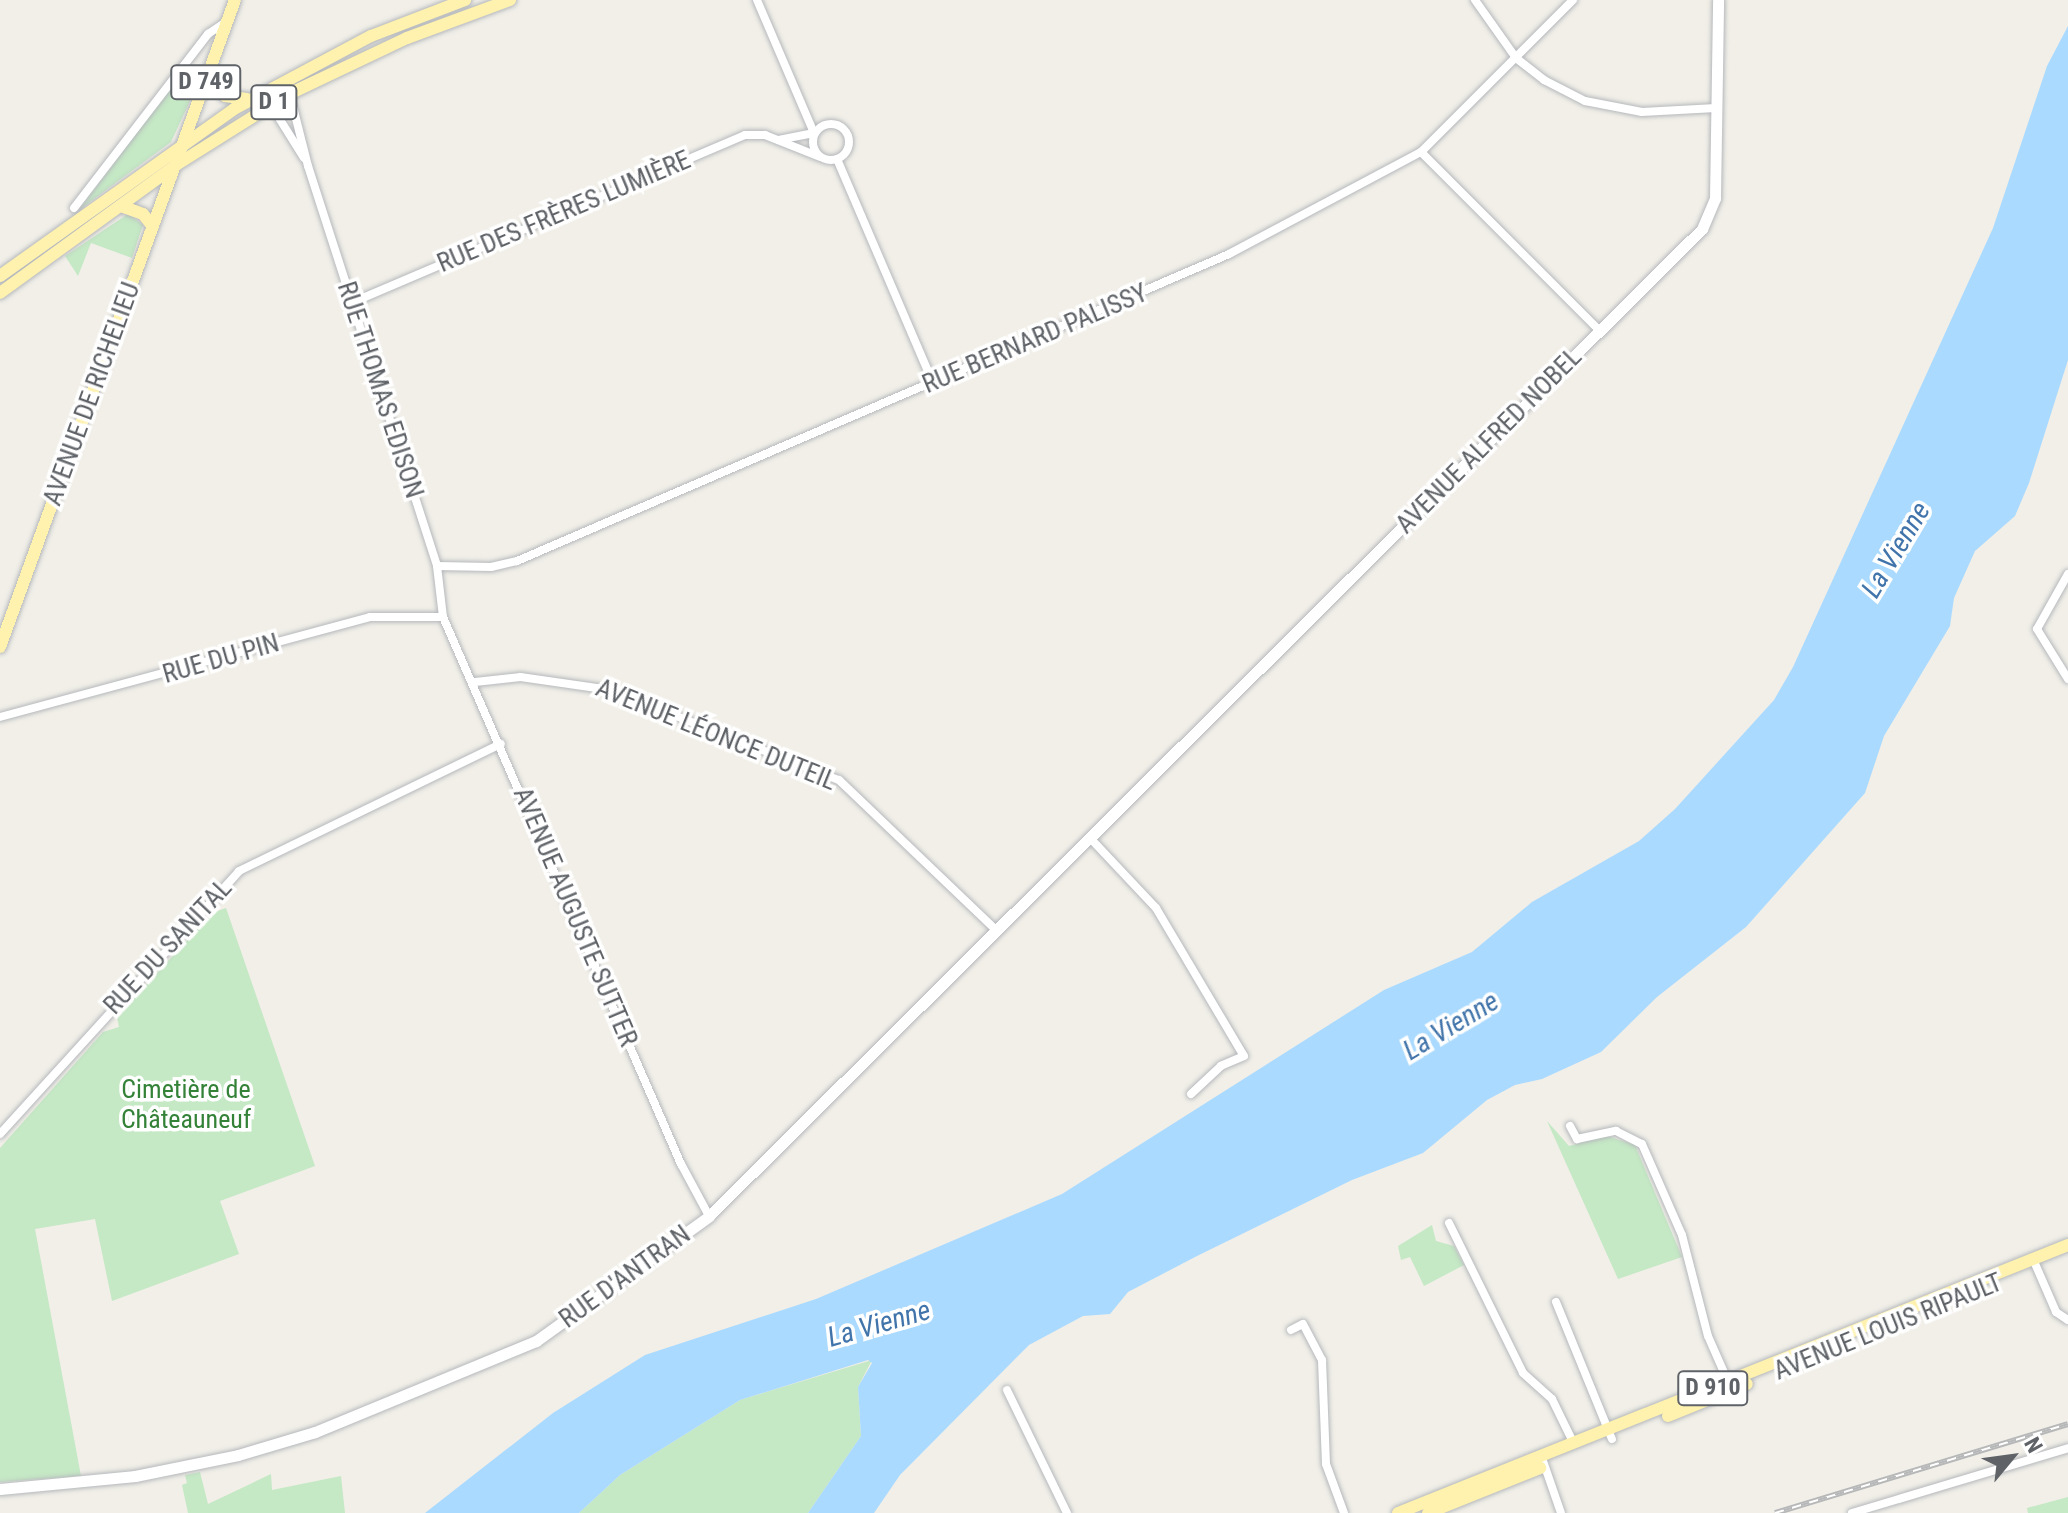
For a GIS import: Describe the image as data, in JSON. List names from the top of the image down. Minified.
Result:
{"streets":{"main road":["D 749","D 1","AVENUE DE RICHELIEU","AVENUE LOUIS RIPAULT","D 910"],"street":["RUE DES FRÈRES LUMIÈRE","RUE BERNARD PALISSY","RUE THOMAS EDISON","AVENUE ALFRED NOBEL","RUE DU PIN","AVENUE LÉONCE DUTEIL","AVENUE AUGUSTE SUTTER","RUE DU SANITAL","RUE D'ANTRAN"]},"crossings":[["D 749","D 1"],["D 749","AVENUE DE RICHELIEU"],["D 1","RUE THOMAS EDISON"],["D 1","AVENUE DE RICHELIEU"],["RUE DES FRÈRES LUMIÈRE","RUE THOMAS EDISON"],["RUE BERNARD PALISSY","RUE THOMAS EDISON"],["RUE THOMAS EDISON","RUE DU PIN"],["RUE THOMAS EDISON","AVENUE AUGUSTE SUTTER"],["AVENUE ALFRED NOBEL","RUE D'ANTRAN"],["RUE DU PIN","AVENUE AUGUSTE SUTTER"],["AVENUE LÉONCE DUTEIL","AVENUE AUGUSTE SUTTER"],["AVENUE LÉONCE DUTEIL","RUE D'ANTRAN"],["AVENUE AUGUSTE SUTTER","RUE DU SANITAL"],["AVENUE AUGUSTE SUTTER","RUE D'ANTRAN"],["AVENUE LOUIS RIPAULT","D 910"]],"water":["La Vienne"],"parks":["Cimetière de Châteauneuf"],"north":"top right"}
